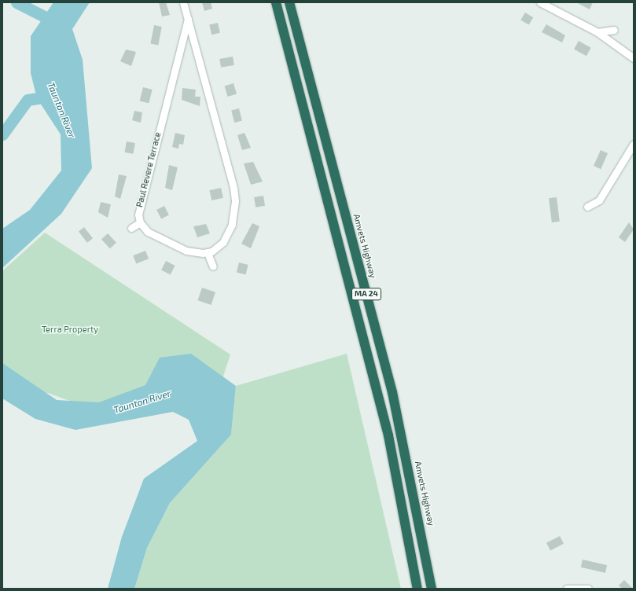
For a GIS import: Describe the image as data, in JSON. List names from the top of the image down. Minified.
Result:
{"streets":{"highway":["Amvets Highway","MA 24"],"street":["Paul Revere Terrace"]},"water":["Taunton River"],"parks":["Terra Property"]}
